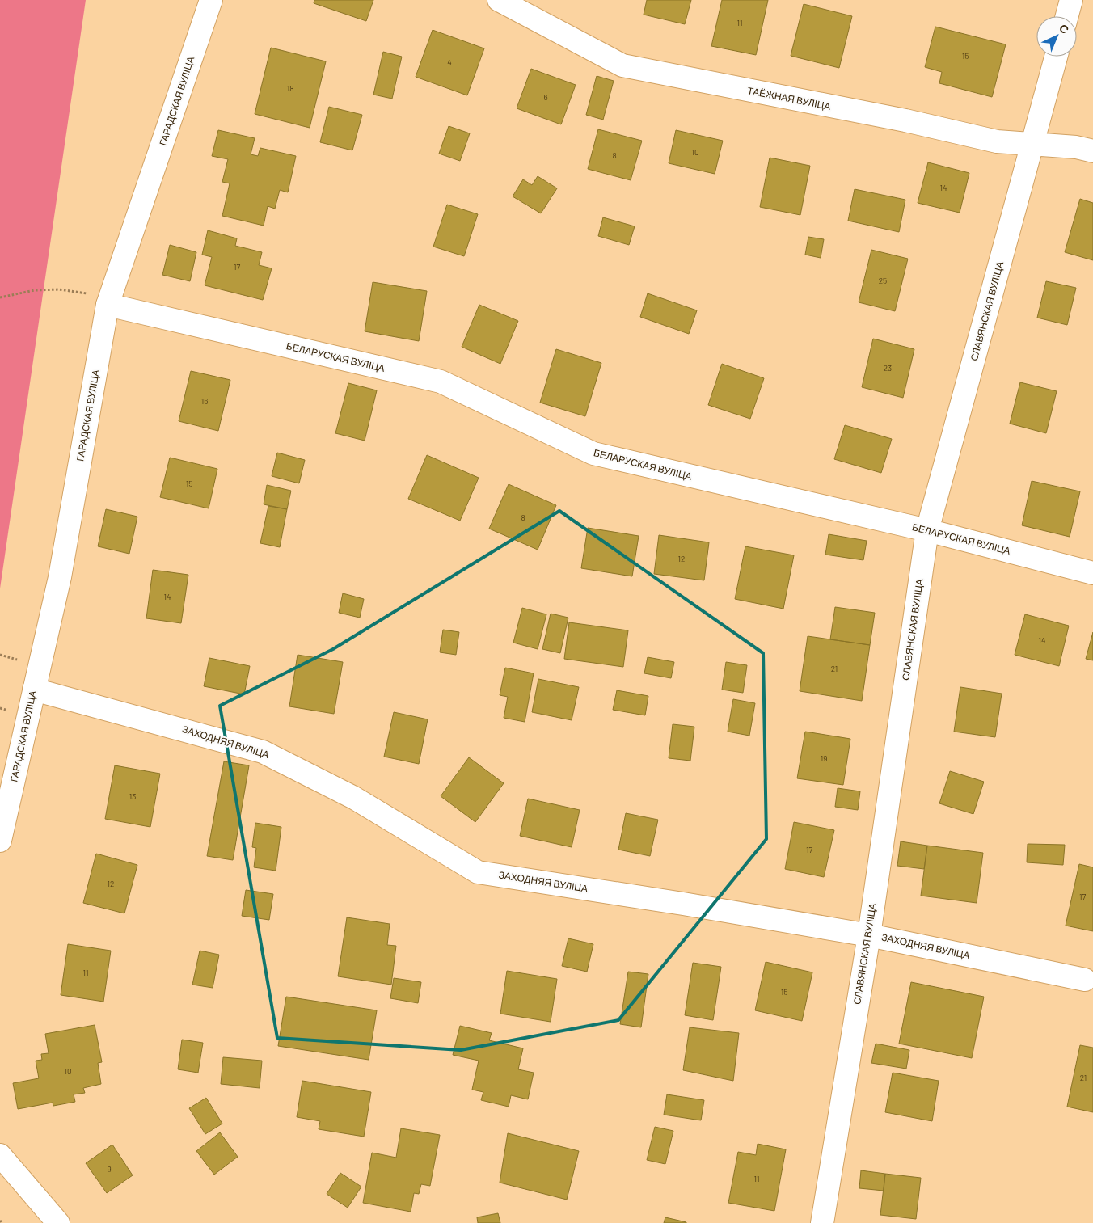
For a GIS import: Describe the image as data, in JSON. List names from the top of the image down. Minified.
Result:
{"streets":{"street":["ТАЁЖНАЯ ВУЛІЦА","ГАРАДСКАЯ ВУЛІЦА","СЛАВЯНСКАЯ ВУЛІЦА","БЕЛАРУСКАЯ ВУЛІЦА","ЗАХОДНЯЯ ВУЛІЦА"]},"crossings":[["ТАЁЖНАЯ ВУЛІЦА","СЛАВЯНСКАЯ ВУЛІЦА"],["ГАРАДСКАЯ ВУЛІЦА","БЕЛАРУСКАЯ ВУЛІЦА"],["ГАРАДСКАЯ ВУЛІЦА","ЗАХОДНЯЯ ВУЛІЦА"],["СЛАВЯНСКАЯ ВУЛІЦА","БЕЛАРУСКАЯ ВУЛІЦА"],["СЛАВЯНСКАЯ ВУЛІЦА","ЗАХОДНЯЯ ВУЛІЦА"]],"house_numbers":["11","15","4","18","6","10","8","14","17","25","23","16","15","8","12","14","14","21","19","13","17","12","17","11","15","10","21","9","11"],"north":"top right"}
